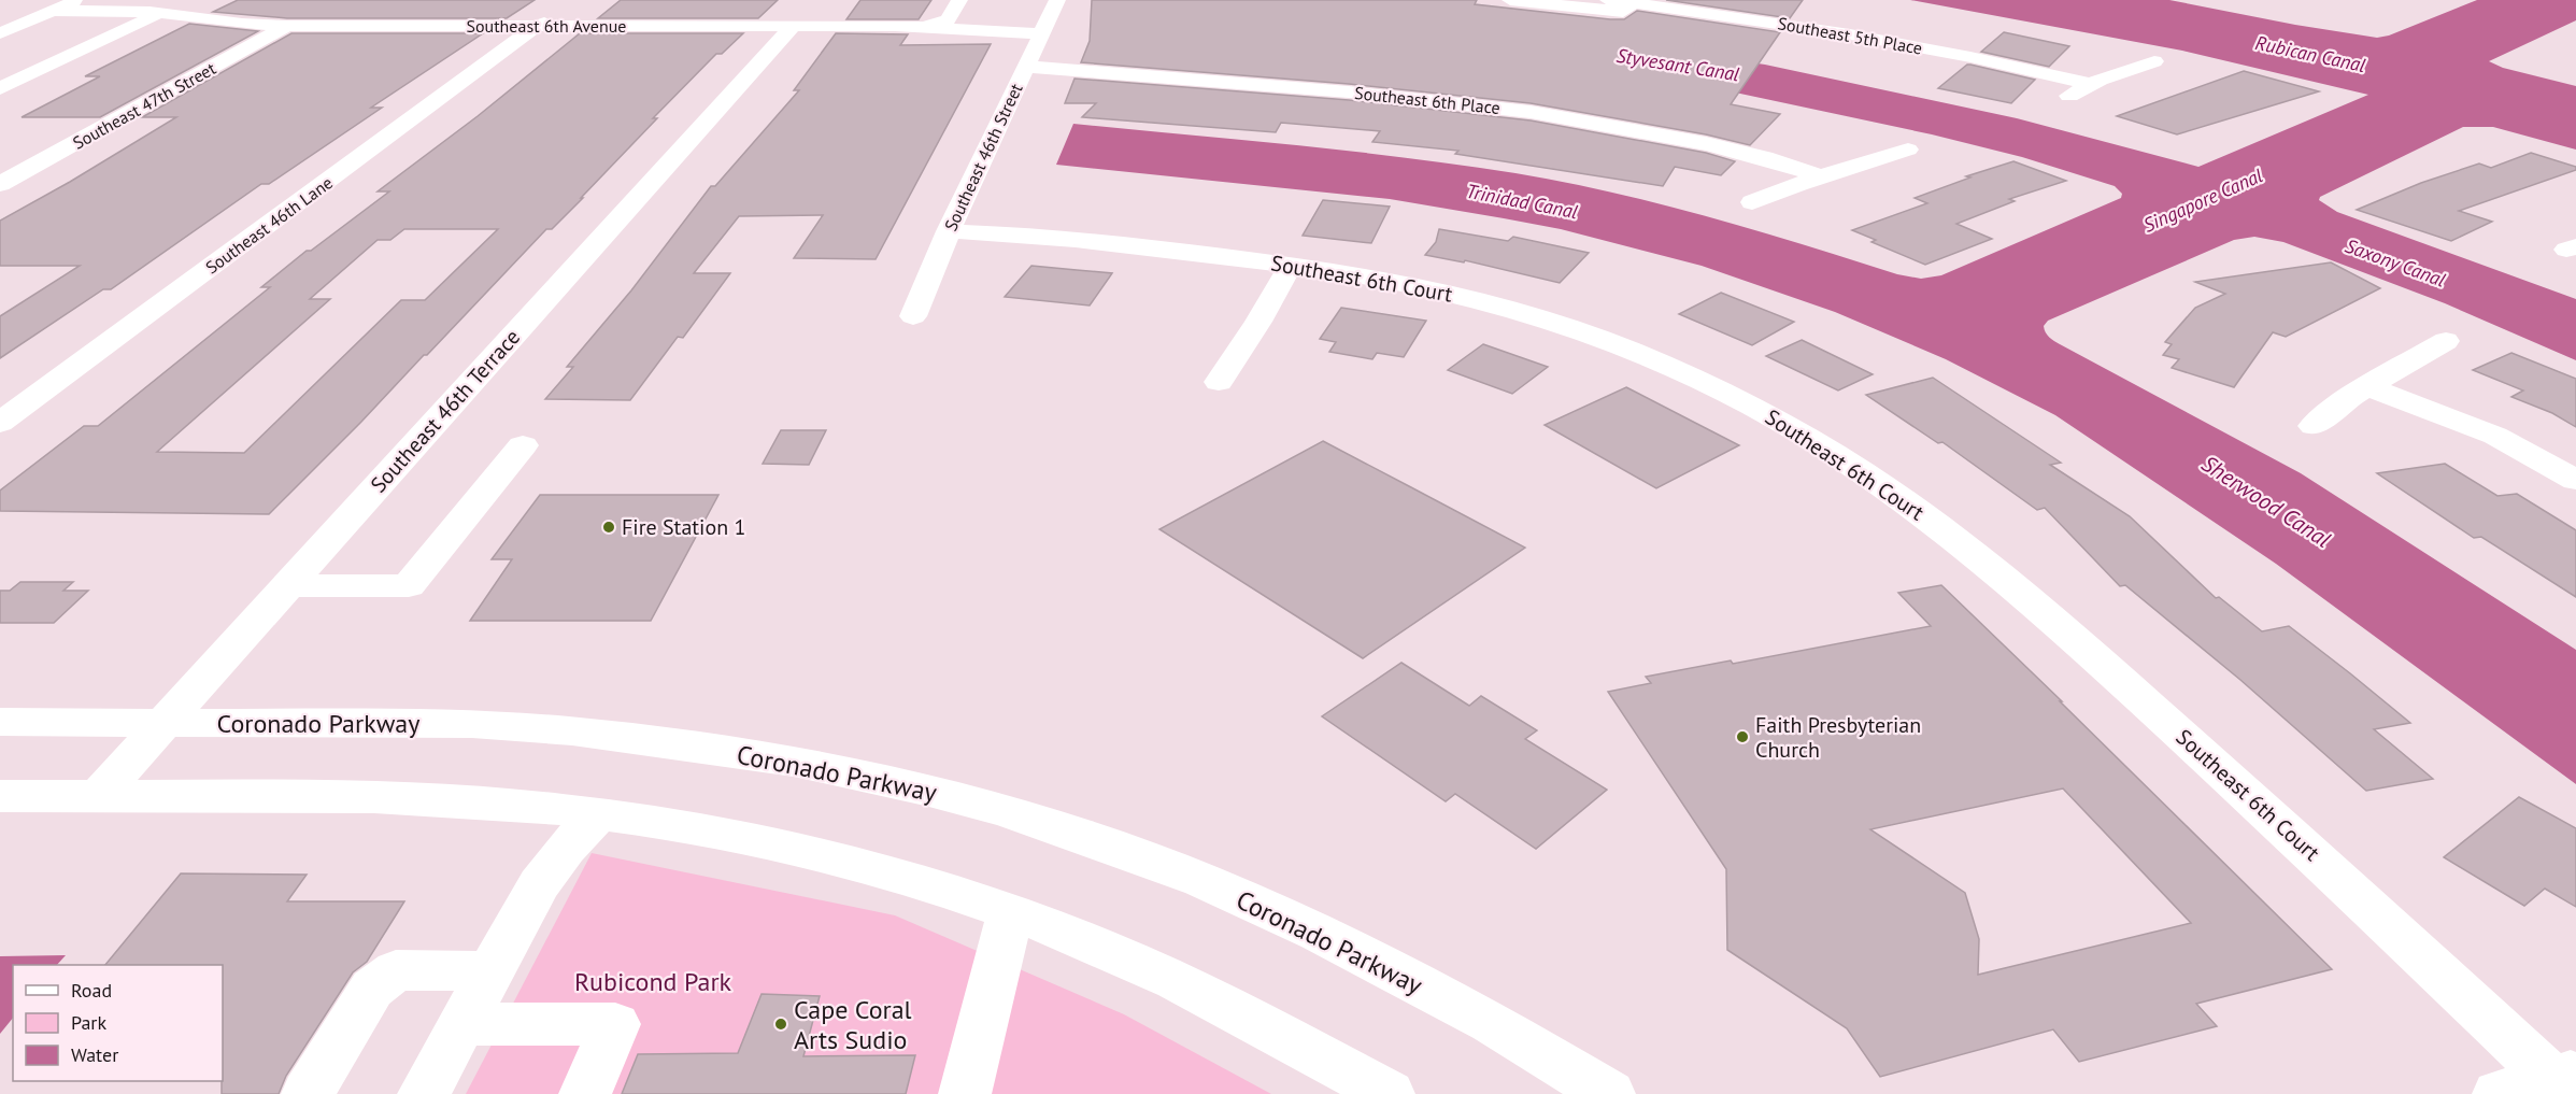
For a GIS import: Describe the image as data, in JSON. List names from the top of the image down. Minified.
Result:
{"streets":{"street":["Southeast 6th Avenue","Southeast 5th Place","Southeast 6th Place","Southeast 47th Street","Southeast 46th Street","Southeast 46th Lane","Southeast 6th Court","Southeast 46th Terrace","Coronado Parkway"]},"crossings":[["Southeast 6th Avenue","Southeast 47th Street"],["Southeast 6th Avenue","Southeast 46th Street"],["Southeast 6th Avenue","Southeast 46th Lane"],["Southeast 6th Avenue","Southeast 46th Terrace"],["Southeast 6th Place","Southeast 46th Street"],["Southeast 46th Street","Southeast 6th Court"],["Southeast 46th Terrace","Coronado Parkway"]],"water":["Rubican Canal","Styvesant Canal","Singapore Canal","Trinidad Canal","Saxony Canal","Sherwood Canal"],"parks":["Rubicond Park"],"places":["Fire Station 1","Faith Presbyterian Church","Cape Coral Arts Sudio"],"legend":["Road","Park","Water"]}
